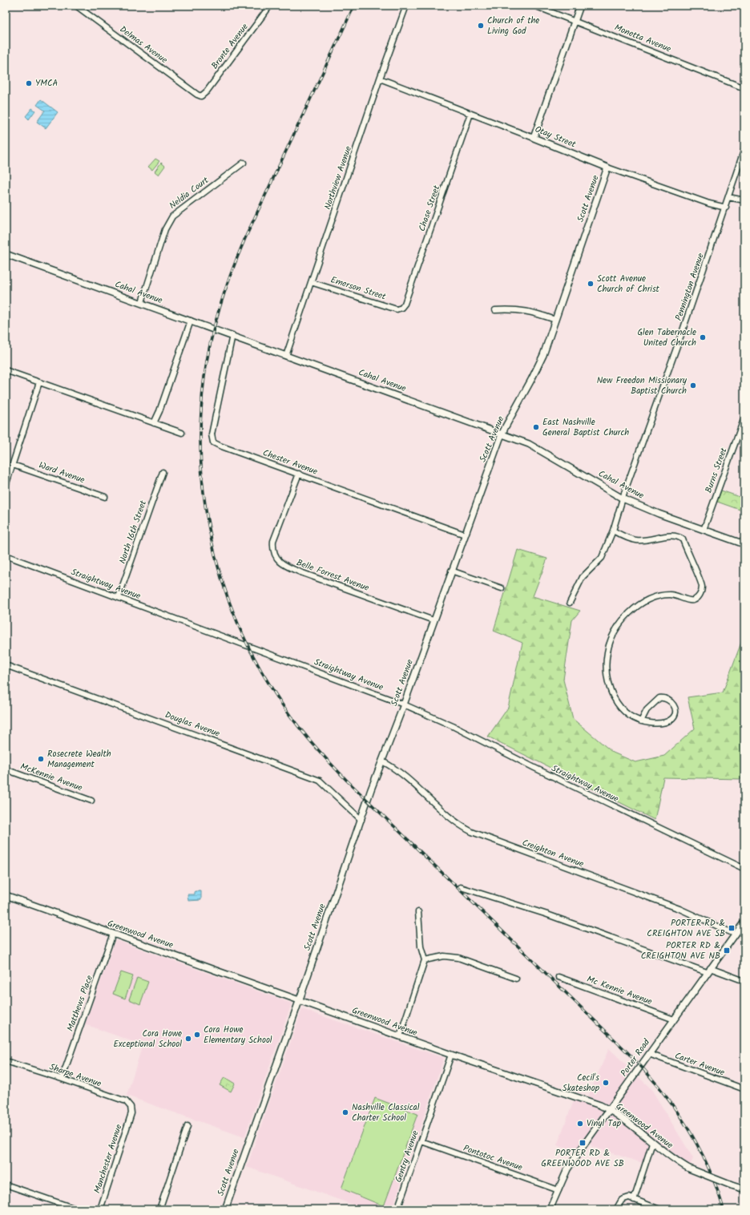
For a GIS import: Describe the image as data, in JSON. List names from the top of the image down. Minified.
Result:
{"streets":{"street":["Monetta Avenue","Delmas Avenue","Bronte Avenue","Otay Street","Northview Avenue","Neldia Court","Scott Avenue","Chase Street","Pennington Avenue","Emerson Street","Cahal Avenue","Chester Avenue","Burns Street","Ward Avenue","North 16th Street","Belle Forrest Avenue","Straightway Avenue","Douglas Avenue","McKennie Avenue","Creighton Avenue","Greenwood Avenue","Mc Kennie Avenue","Matthews Place","Porter Road","Carter Avenue","Sharpe Avenue","Gentry Avenue","Pontotoc Avenue","Manchester Avenue"]},"crossings":[["Delmas Avenue","Bronte Avenue"],["Otay Street","Northview Avenue"],["Otay Street","Scott Avenue"],["Otay Street","Chase Street"],["Otay Street","Pennington Avenue"],["Northview Avenue","Emerson Street"],["Northview Avenue","Cahal Avenue"],["Neldia Court","Cahal Avenue"],["Scott Avenue","Cahal Avenue"],["Scott Avenue","Chester Avenue"],["Scott Avenue","Belle Forrest Avenue"],["Scott Avenue","Straightway Avenue"],["Scott Avenue","Douglas Avenue"],["Scott Avenue","Creighton Avenue"],["Scott Avenue","Greenwood Avenue"],["Chase Street","Emerson Street"],["Pennington Avenue","Cahal Avenue"],["Cahal Avenue","Chester Avenue"],["Cahal Avenue","Burns Street"],["Chester Avenue","Belle Forrest Avenue"],["North 16th Street","Straightway Avenue"],["Creighton Avenue","Porter Road"],["Greenwood Avenue","Matthews Place"],["Greenwood Avenue","Porter Road"],["Greenwood Avenue","Gentry Avenue"],["Mc Kennie Avenue","Porter Road"],["Matthews Place","Sharpe Avenue"],["Porter Road","Carter Avenue"],["Porter Road","Pontotoc Avenue"],["Sharpe Avenue","Manchester Avenue"],["Gentry Avenue","Pontotoc Avenue"]],"places":{"other":["Church of the Living God","YMCA","Scott Avenue Church of Christ","Glen Tabernacle United Church","New Freedon Missionary Baptist Church","East Nashville General Baptist Church","Rosecrete Wealth Management","Cora Howe Elementary School","Cora Howe Exceptional School","Cecil's Skateshop","Nashville Classical Charter School","Vinyl Tap"],"transit":["PORTER RD & CREIGHTON AVE SB","PORTER RD & CREIGHTON AVE NB","PORTER RD & GREENWOOD AVE SB"]}}
